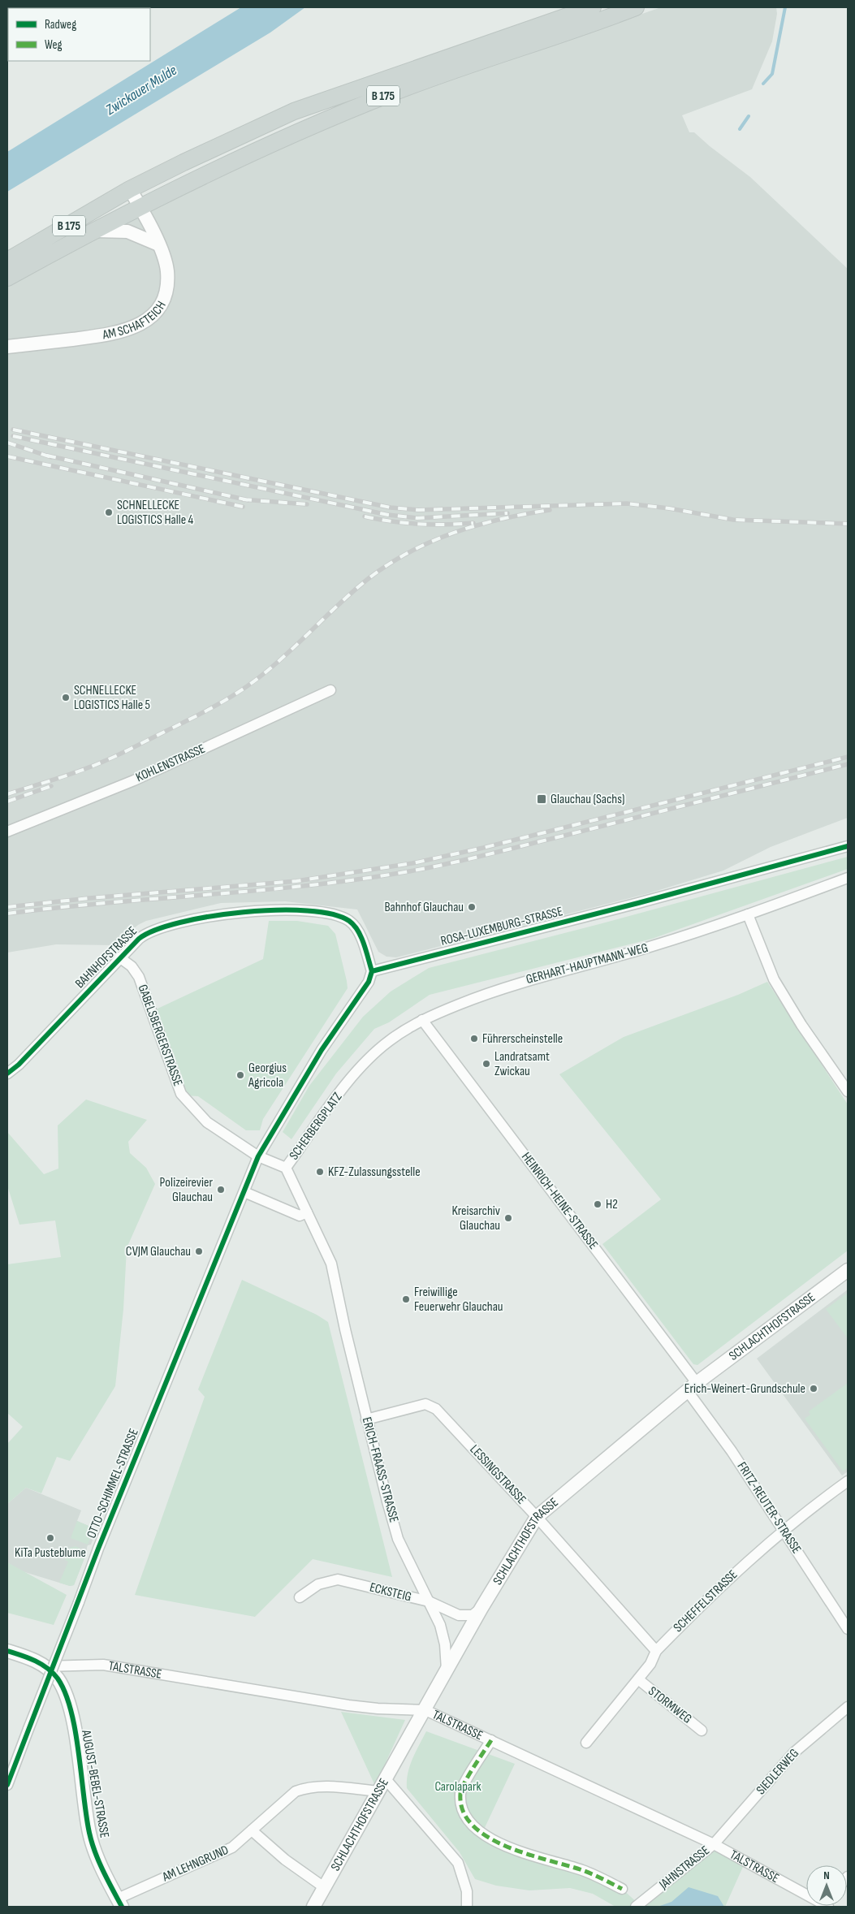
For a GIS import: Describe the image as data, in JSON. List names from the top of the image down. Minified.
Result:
{"streets":{"main road":["B 175"],"street":["AM SCHAFTEICH","KOHLENSTRASSE","ROSA-LUXEMBURG-STRASSE","BAHNHOFSTRASSE","GERHART-HAUPTMANN-WEG","GABELSBERGERSTRASSE","SCHERBERGPLATZ","HEINRICH-HEINE-STRASSE","SCHLACHTHOFSTRASSE","ERICH-FRAASS-STRASSE","LESSINGSTRASSE","OTTO-SCHIMMEL-STRASSE","FRITZ-REUTER-STRASSE","ECKSTEIG","SCHEFFELSTRASSE","TALSTRASSE","STORMWEG","SIEDLERWEG","AUGUST-BEBEL-STRASSE","AM LEHNGRUND","JAHNSTRASSE"]},"crossings":[["B 175","AM SCHAFTEICH"],["ROSA-LUXEMBURG-STRASSE","BAHNHOFSTRASSE"],["BAHNHOFSTRASSE","GABELSBERGERSTRASSE"],["GERHART-HAUPTMANN-WEG","SCHERBERGPLATZ"],["GERHART-HAUPTMANN-WEG","HEINRICH-HEINE-STRASSE"],["GABELSBERGERSTRASSE","SCHERBERGPLATZ"],["SCHERBERGPLATZ","ERICH-FRAASS-STRASSE"],["HEINRICH-HEINE-STRASSE","SCHLACHTHOFSTRASSE"],["HEINRICH-HEINE-STRASSE","FRITZ-REUTER-STRASSE"],["SCHLACHTHOFSTRASSE","ERICH-FRAASS-STRASSE"],["SCHLACHTHOFSTRASSE","LESSINGSTRASSE"],["SCHLACHTHOFSTRASSE","FRITZ-REUTER-STRASSE"],["SCHLACHTHOFSTRASSE","ECKSTEIG"],["SCHLACHTHOFSTRASSE","TALSTRASSE"],["SCHLACHTHOFSTRASSE","AM LEHNGRUND"],["ERICH-FRAASS-STRASSE","LESSINGSTRASSE"],["ERICH-FRAASS-STRASSE","ECKSTEIG"],["LESSINGSTRASSE","SCHEFFELSTRASSE"],["FRITZ-REUTER-STRASSE","SCHEFFELSTRASSE"],["SCHEFFELSTRASSE","STORMWEG"],["TALSTRASSE","SIEDLERWEG"],["TALSTRASSE","AUGUST-BEBEL-STRASSE"],["TALSTRASSE","JAHNSTRASSE"],["SIEDLERWEG","JAHNSTRASSE"],["AUGUST-BEBEL-STRASSE","AM LEHNGRUND"]],"water":["Zwickauer Mulde"],"parks":["Carolapark"],"places":{"other":["SCHNELLECKE LOGISTICS Halle 4","SCHNELLECKE LOGISTICS Halle 5","Bahnhof Glauchau","Führerscheinstelle","Landratsamt Zwickau","Georgius Agricola","KFZ-Zulassungsstelle","Polizeirevier Glauchau","H2","Kreisarchiv Glauchau","CVJM Glauchau","Freiwillige Feuerwehr Glauchau","Erich-Weinert-Grundschule","KiTa Pusteblume"],"transit":["Glauchau (Sachs)"]},"legend":["Radweg","Weg"],"north":"top"}
